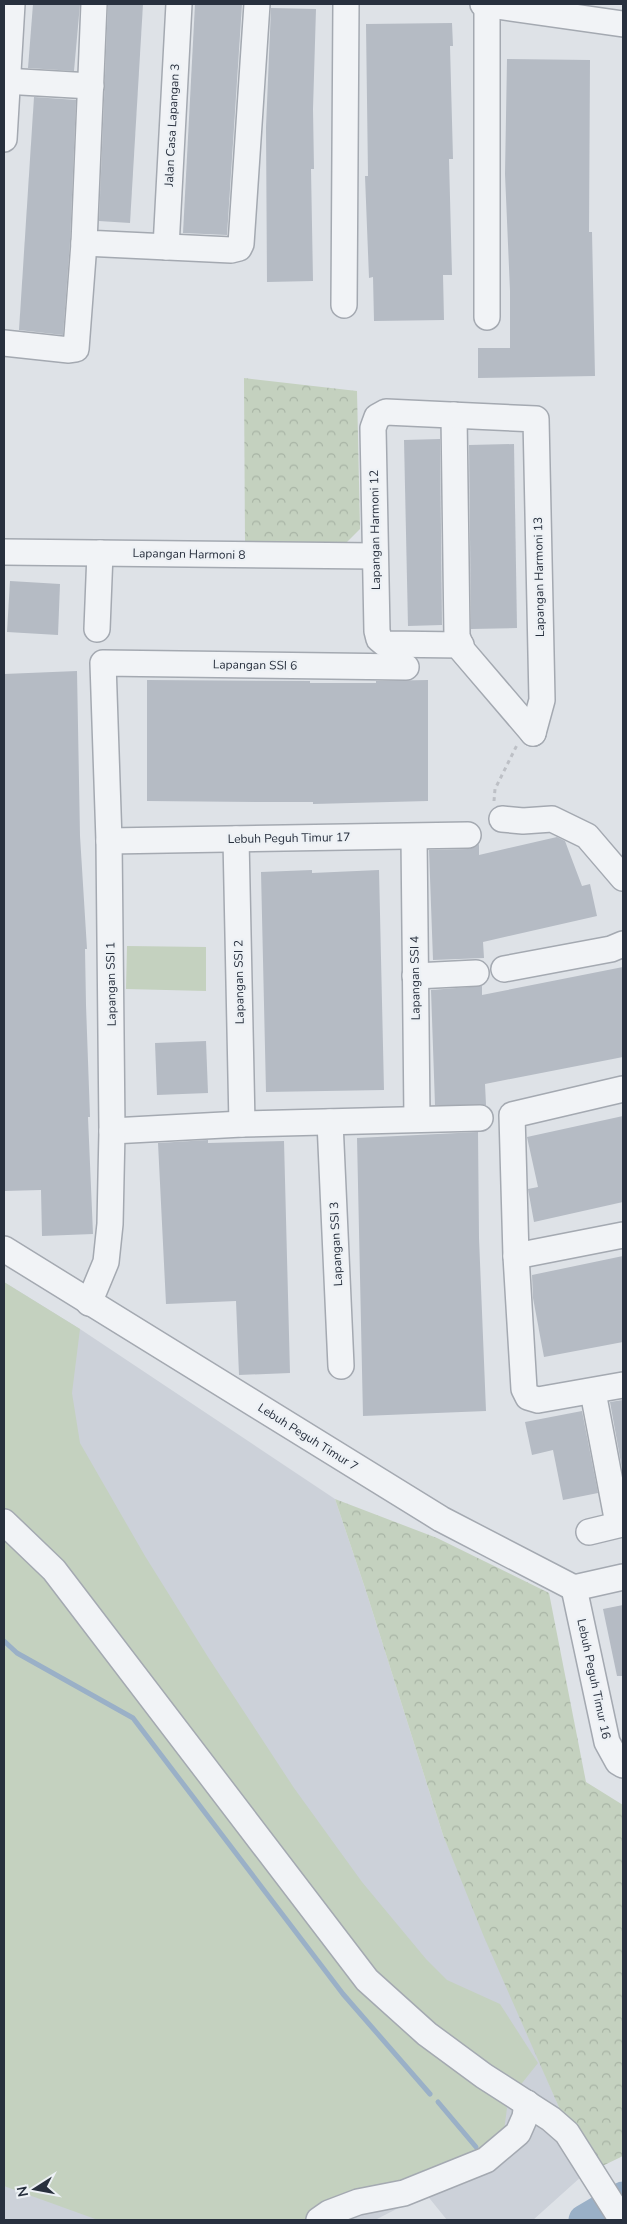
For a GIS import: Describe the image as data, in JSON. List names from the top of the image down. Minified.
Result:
{"streets":{"street":["Jalan Casa Lapangan 3","Lapangan Harmoni 12","Lapangan Harmoni 8","Lapangan Harmoni 13","Lapangan SSI 6","Lebuh Peguh Timur 17","Lapangan SSI 4","Lapangan SSI 2","Lapangan SSI 1","Lapangan SSI 3","Lebuh Peguh Timur 7","Lebuh Peguh Timur 16"]},"crossings":[["Lapangan Harmoni 12","Lapangan Harmoni 8"],["Lapangan Harmoni 12","Lapangan Harmoni 13"],["Lapangan SSI 6","Lapangan SSI 1"],["Lebuh Peguh Timur 17","Lapangan SSI 4"],["Lebuh Peguh Timur 17","Lapangan SSI 2"],["Lebuh Peguh Timur 17","Lapangan SSI 1"],["Lapangan SSI 1","Lebuh Peguh Timur 7"],["Lebuh Peguh Timur 7","Lebuh Peguh Timur 16"]],"north":"left"}
